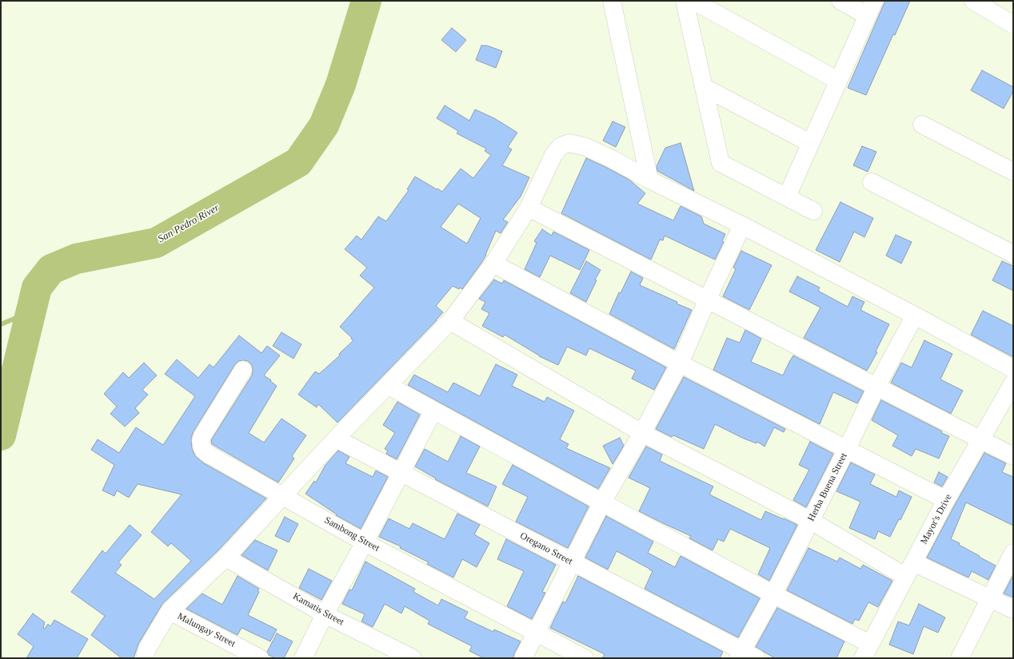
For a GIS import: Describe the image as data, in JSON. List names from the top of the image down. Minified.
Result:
{"streets":{"street":["Herba Buena Street","Mayor's Drive","Sambong Street","Oregano Street","Kamatis Street","Malungay Street"]},"crossings":[["Herba Buena Street","Oregano Street"]],"water":["San Pedro River"]}
